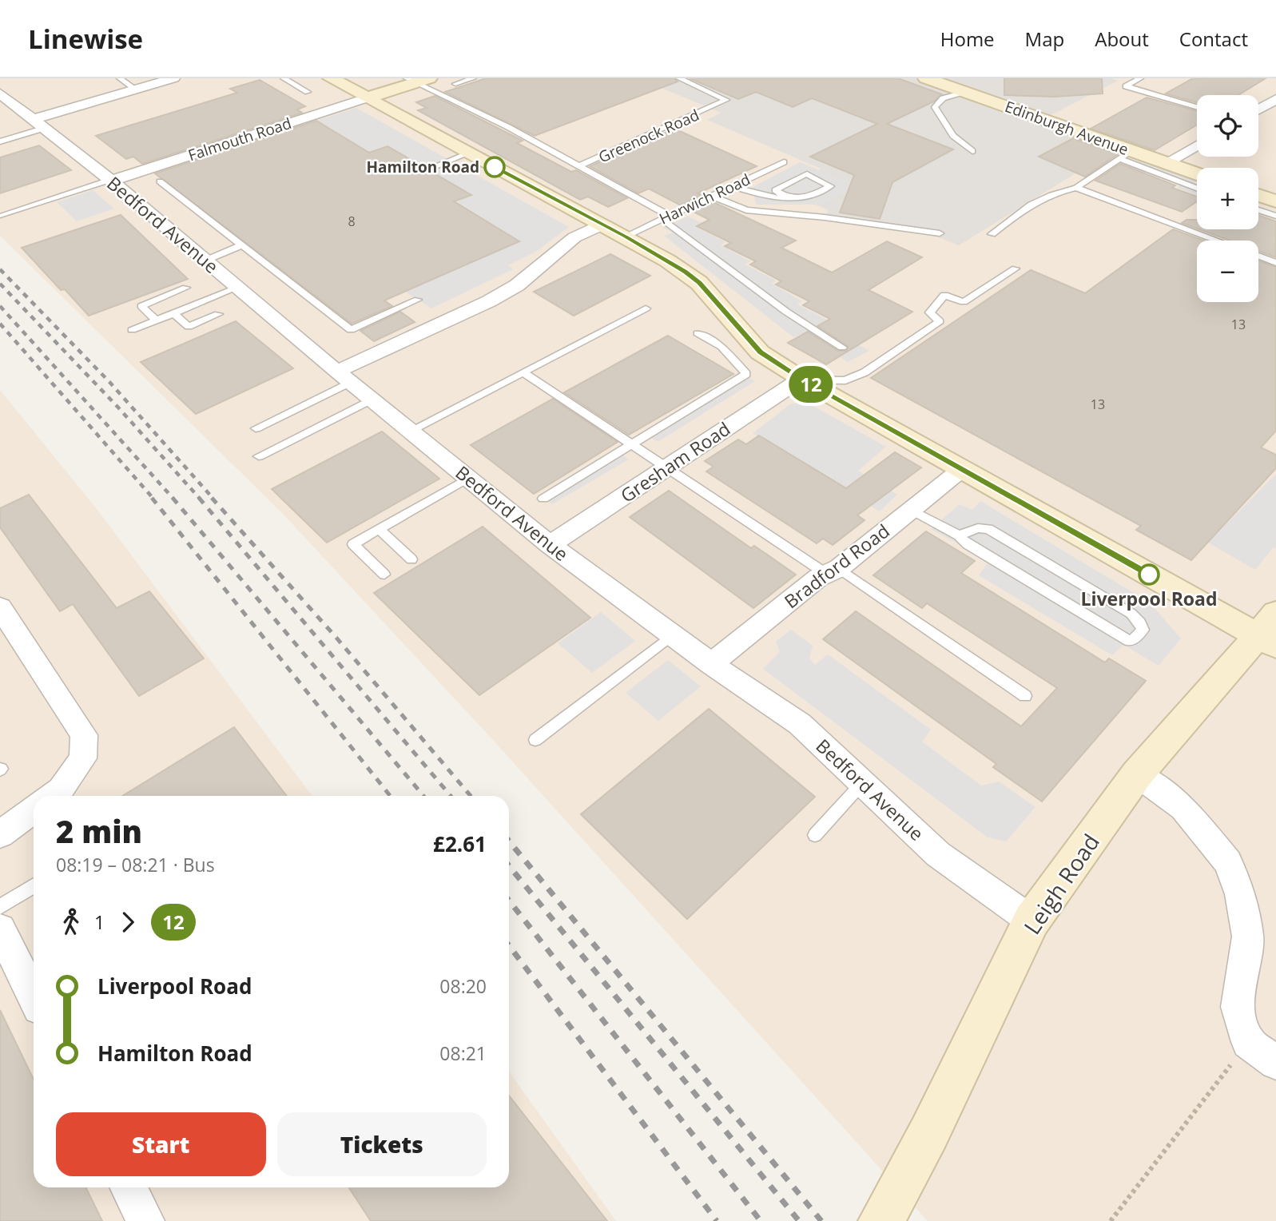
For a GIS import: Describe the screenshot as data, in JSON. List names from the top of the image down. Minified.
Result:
{"streets":{"street":["Edinburgh Avenue","Falmouth Road","Bedford Avenue","Gresham Road","Bradford Road","Leigh Road"],"lane":["Greenock Road","Harwich Road"]},"crossings":[["Falmouth Road","Bedford Avenue"],["Bedford Avenue","Gresham Road"],["Bedford Avenue","Bradford Road"],["Bedford Avenue","Leigh Road"]],"places":["Hamilton Road","Liverpool Road"],"lines":["bus line 12"],"house_numbers":["8","13","13"],"page":{"header":"Linewise","nav":["Home","Map","About","Contact"],"on_map":"12","map_buttons":["+","−"],"heading":["2 min","08:19 – 08:21 · Bus","£2.61"],"legs":["1","12"],"list":[{"name":"Liverpool Road","value":"08:20"},{"name":"Hamilton Road","value":"08:21"}],"buttons":["Start","Tickets"]}}
